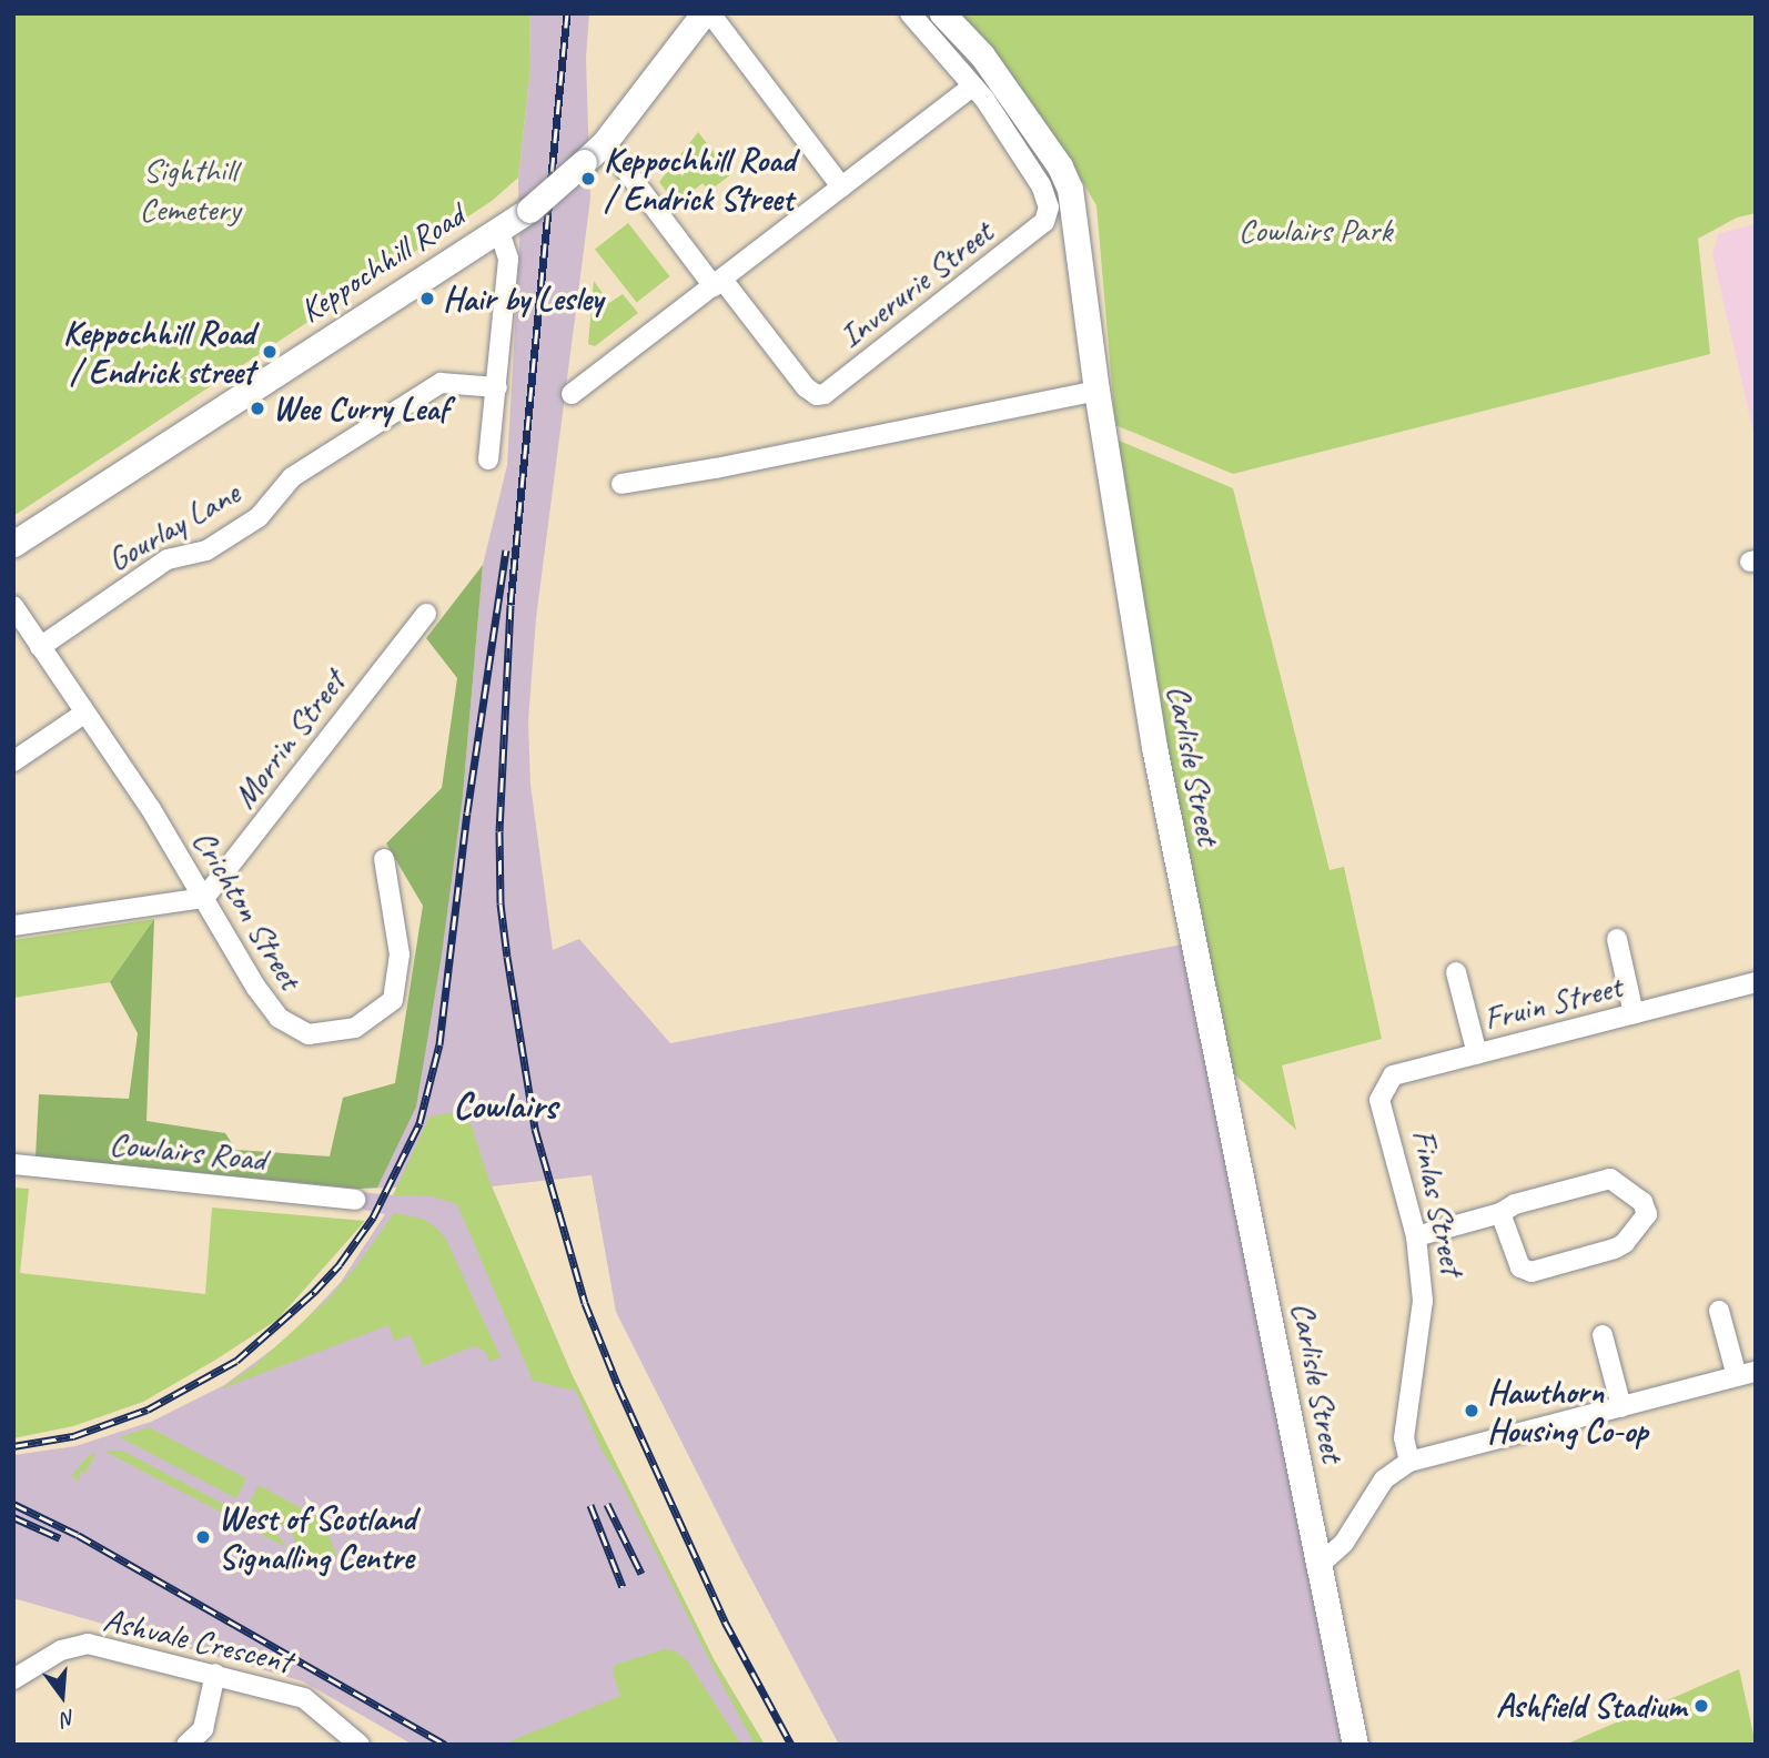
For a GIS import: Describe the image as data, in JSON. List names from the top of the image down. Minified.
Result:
{"streets":{"street":["Keppochhill Road","Inverurie Street","Gourlay Lane","Morrin Street","Carlisle Street","Crichton Street","Fruin Street","Cowlairs Road","Finlas Street","Ashvale Crescent"]},"crossings":[["Gourlay Lane","Crichton Street"],["Morrin Street","Crichton Street"],["Fruin Street","Finlas Street"]],"districts":["Cowlairs"],"parks":["Sighthill Cemetery","Cowlairs Park"],"places":["Keppochhill Road / Endrick Street","Hair by Lesley","Keppochhill Road / Endrick street","Wee Curry Leaf","Hawthorn Housing Co-op","West of Scotland Signalling Centre","Ashfield Stadium"],"north":"bottom"}
